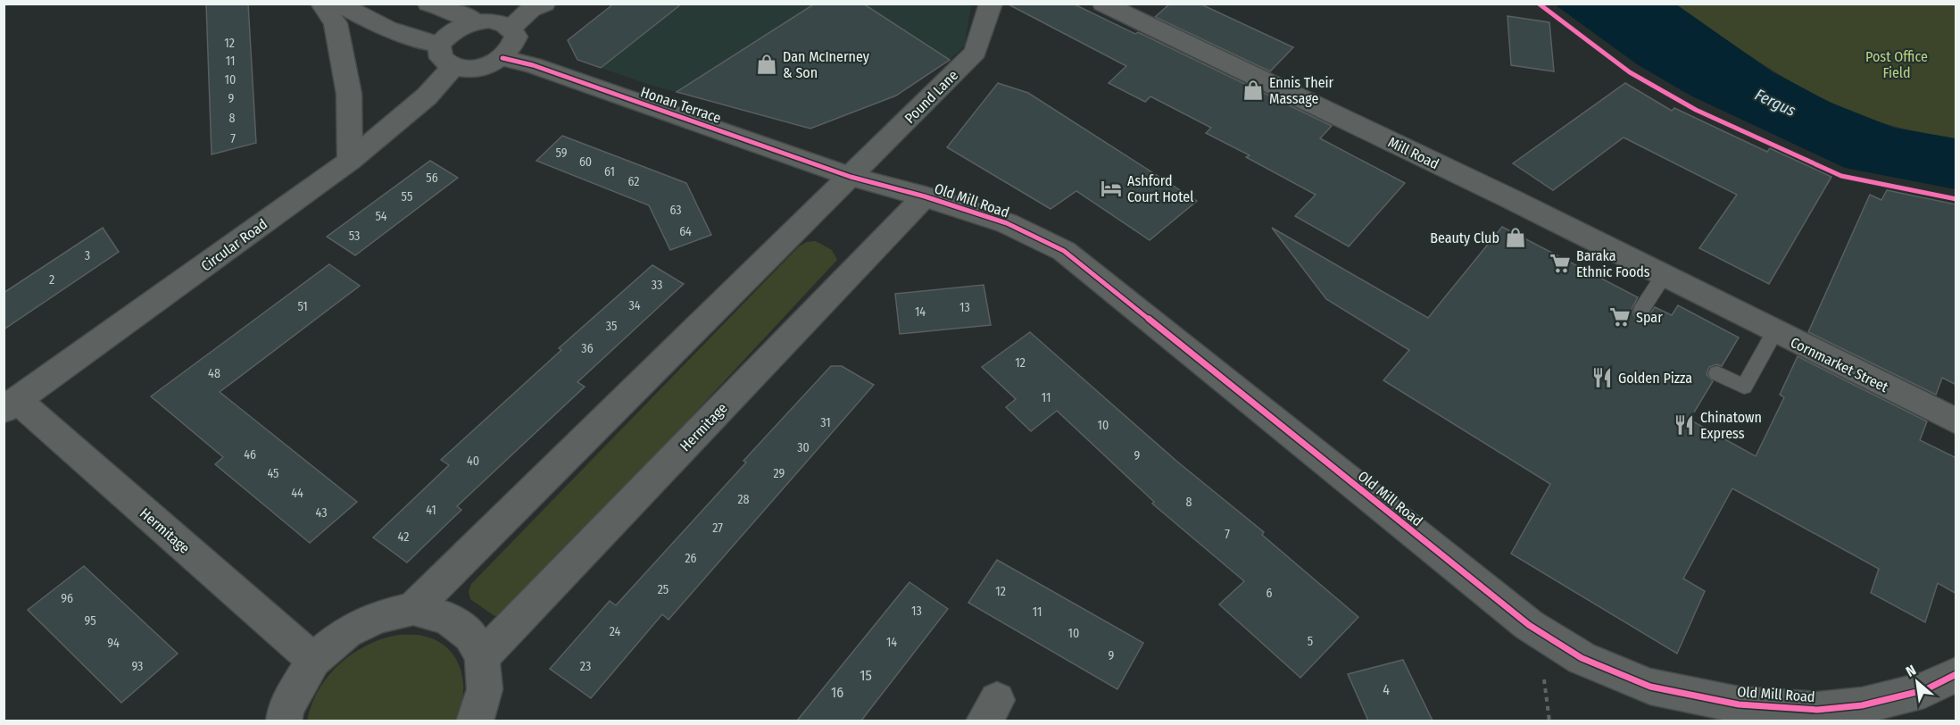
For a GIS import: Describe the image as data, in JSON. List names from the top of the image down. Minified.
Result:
{"streets":{"street":["Pound Lane","Honan Terrace","Mill Road","Old Mill Road","Circular Road","Cornmarket Street","Hermitage"]},"crossings":[["Pound Lane","Honan Terrace"],["Pound Lane","Old Mill Road"],["Honan Terrace","Old Mill Road"],["Honan Terrace","Circular Road"],["Mill Road","Cornmarket Street"],["Old Mill Road","Hermitage"],["Circular Road","Hermitage"]],"water":["Fergus"],"parks":["Post Office Field"],"places":{"shop":["Dan McInerney & Son","Ennis Their Massage","Beauty Club"],"hotel":["Ashford Court Hotel"],"supermarket":["Baraka Ethnic Foods","Spar"],"restaurant":["Golden Pizza","Chinatown Express"]},"house_numbers":["12","11","10","9","8","7","59","60","61","56","62","55","63","54","64","53","3","2","33","34","51","13","14","35","36","12","48","11","31","10","30","46","9","40","45","29","44","28","8","41","43","27","7","42","26","25","12","6","96","13","11","95","24","10","5","14","94","9","93","23","15","4","16"],"north":"top left"}
